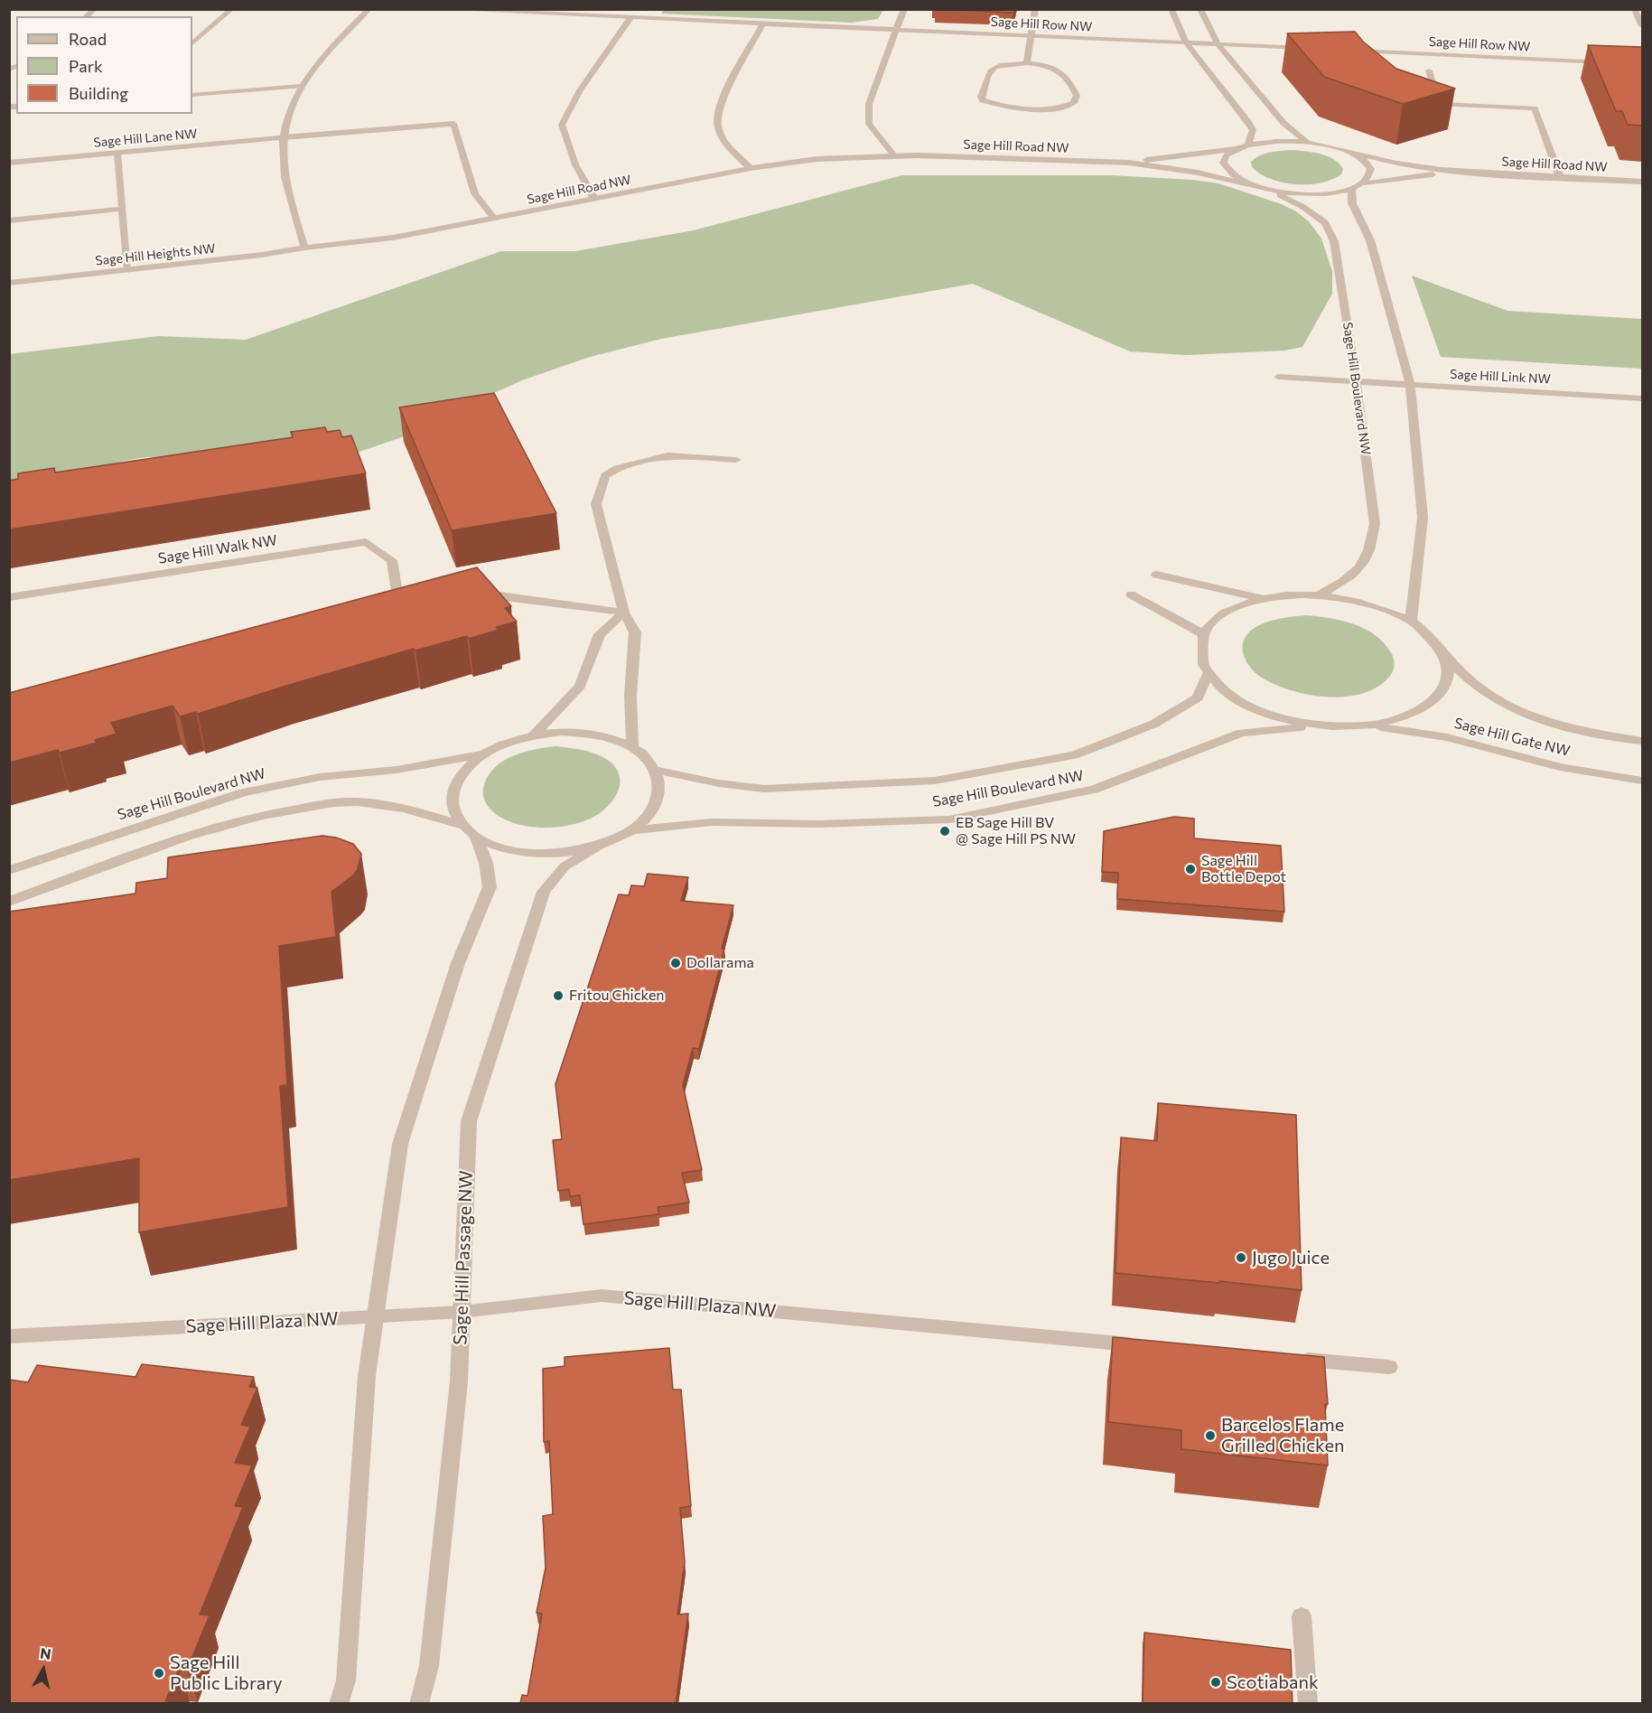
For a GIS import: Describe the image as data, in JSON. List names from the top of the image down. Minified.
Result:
{"streets":{"street":["Sage Hill Row NW","Sage Hill Lane NW","Sage Hill Road NW","Sage Hill Heights NW","Sage Hill Link NW","Sage Hill Boulevard NW","Sage Hill Walk NW","Sage Hill Gate NW","Sage Hill Passage NW","Sage Hill Plaza NW"]},"crossings":[["Sage Hill Lane NW","Sage Hill Road NW"],["Sage Hill Road NW","Sage Hill Heights NW"],["Sage Hill Road NW","Sage Hill Boulevard NW"],["Sage Hill Link NW","Sage Hill Boulevard NW"],["Sage Hill Boulevard NW","Sage Hill Passage NW"],["Sage Hill Passage NW","Sage Hill Plaza NW"]],"places":["EB Sage Hill BV @ Sage Hill PS NW","Sage Hill Bottle Depot","Dollarama","Fritou Chicken","Jugo Juice","Barcelos Flame Grilled Chicken","Sage Hill Public Library","Scotiabank"],"legend":["Road","Park","Building"],"north":"top"}
